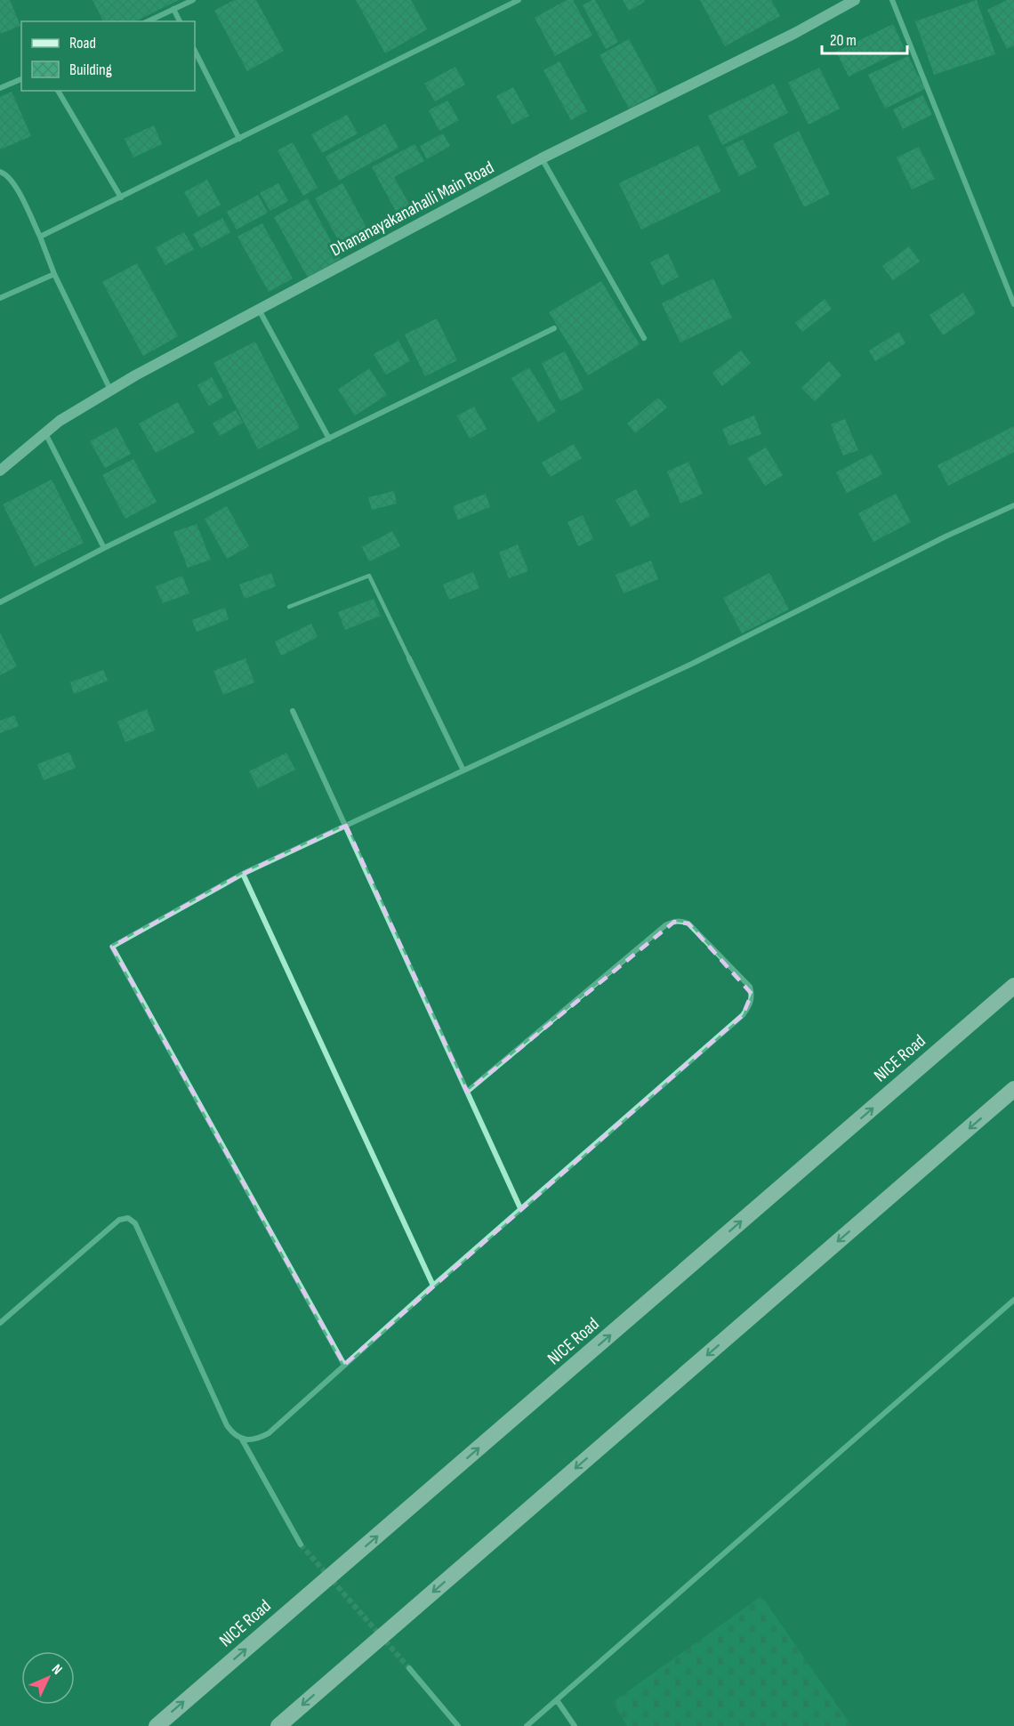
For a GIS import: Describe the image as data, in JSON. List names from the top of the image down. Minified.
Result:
{"streets":{"highway":["NICE Road"],"street":["Dhananayakanahalli Main Road"]},"legend":["Road","Building"],"scale_bar":"20 m","north":"top right"}
